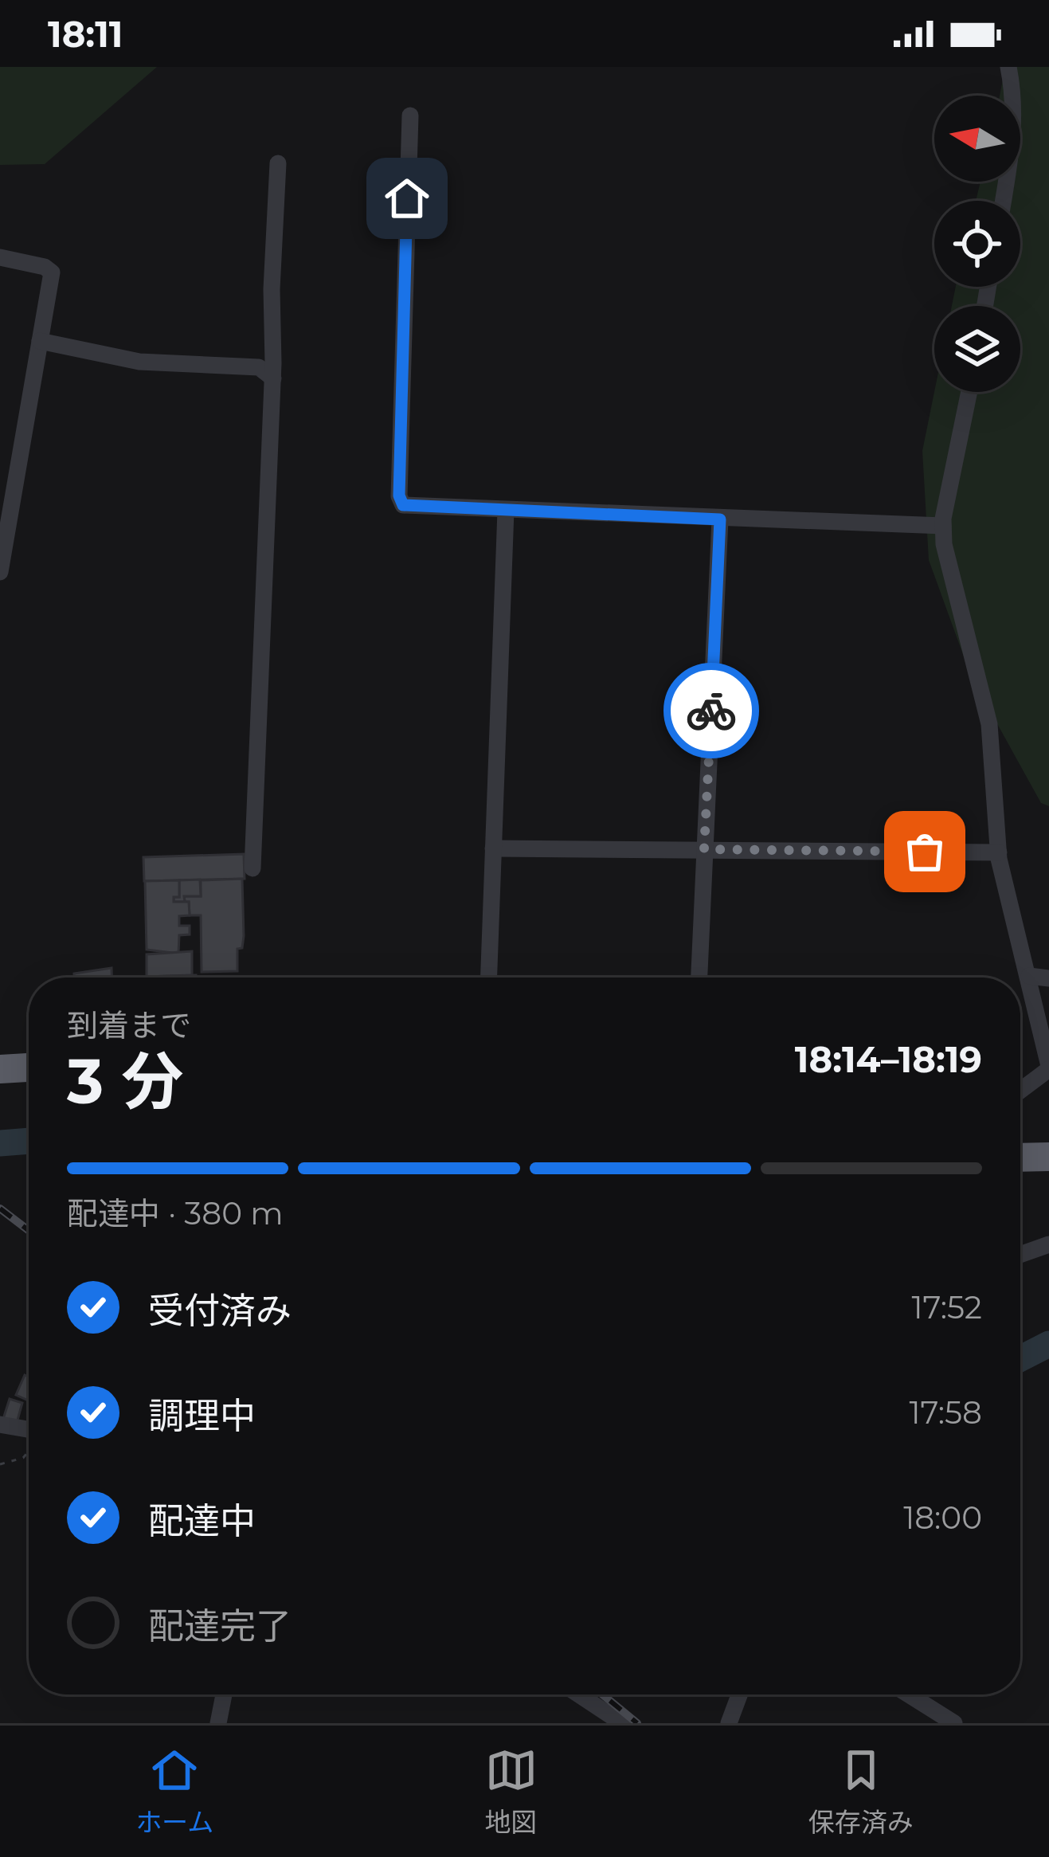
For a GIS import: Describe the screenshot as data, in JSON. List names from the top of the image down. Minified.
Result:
{"north":"left","page":{"status":"18:11","heading":["3 分","到着まで","18:14–18:19"],"bar":"配達中 · 380 m","list":[["受付済み","17:52"],["調理中","17:58"],["配達中","18:00"],"配達完了"],"tabs":["ホーム","地図","保存済み"]}}
